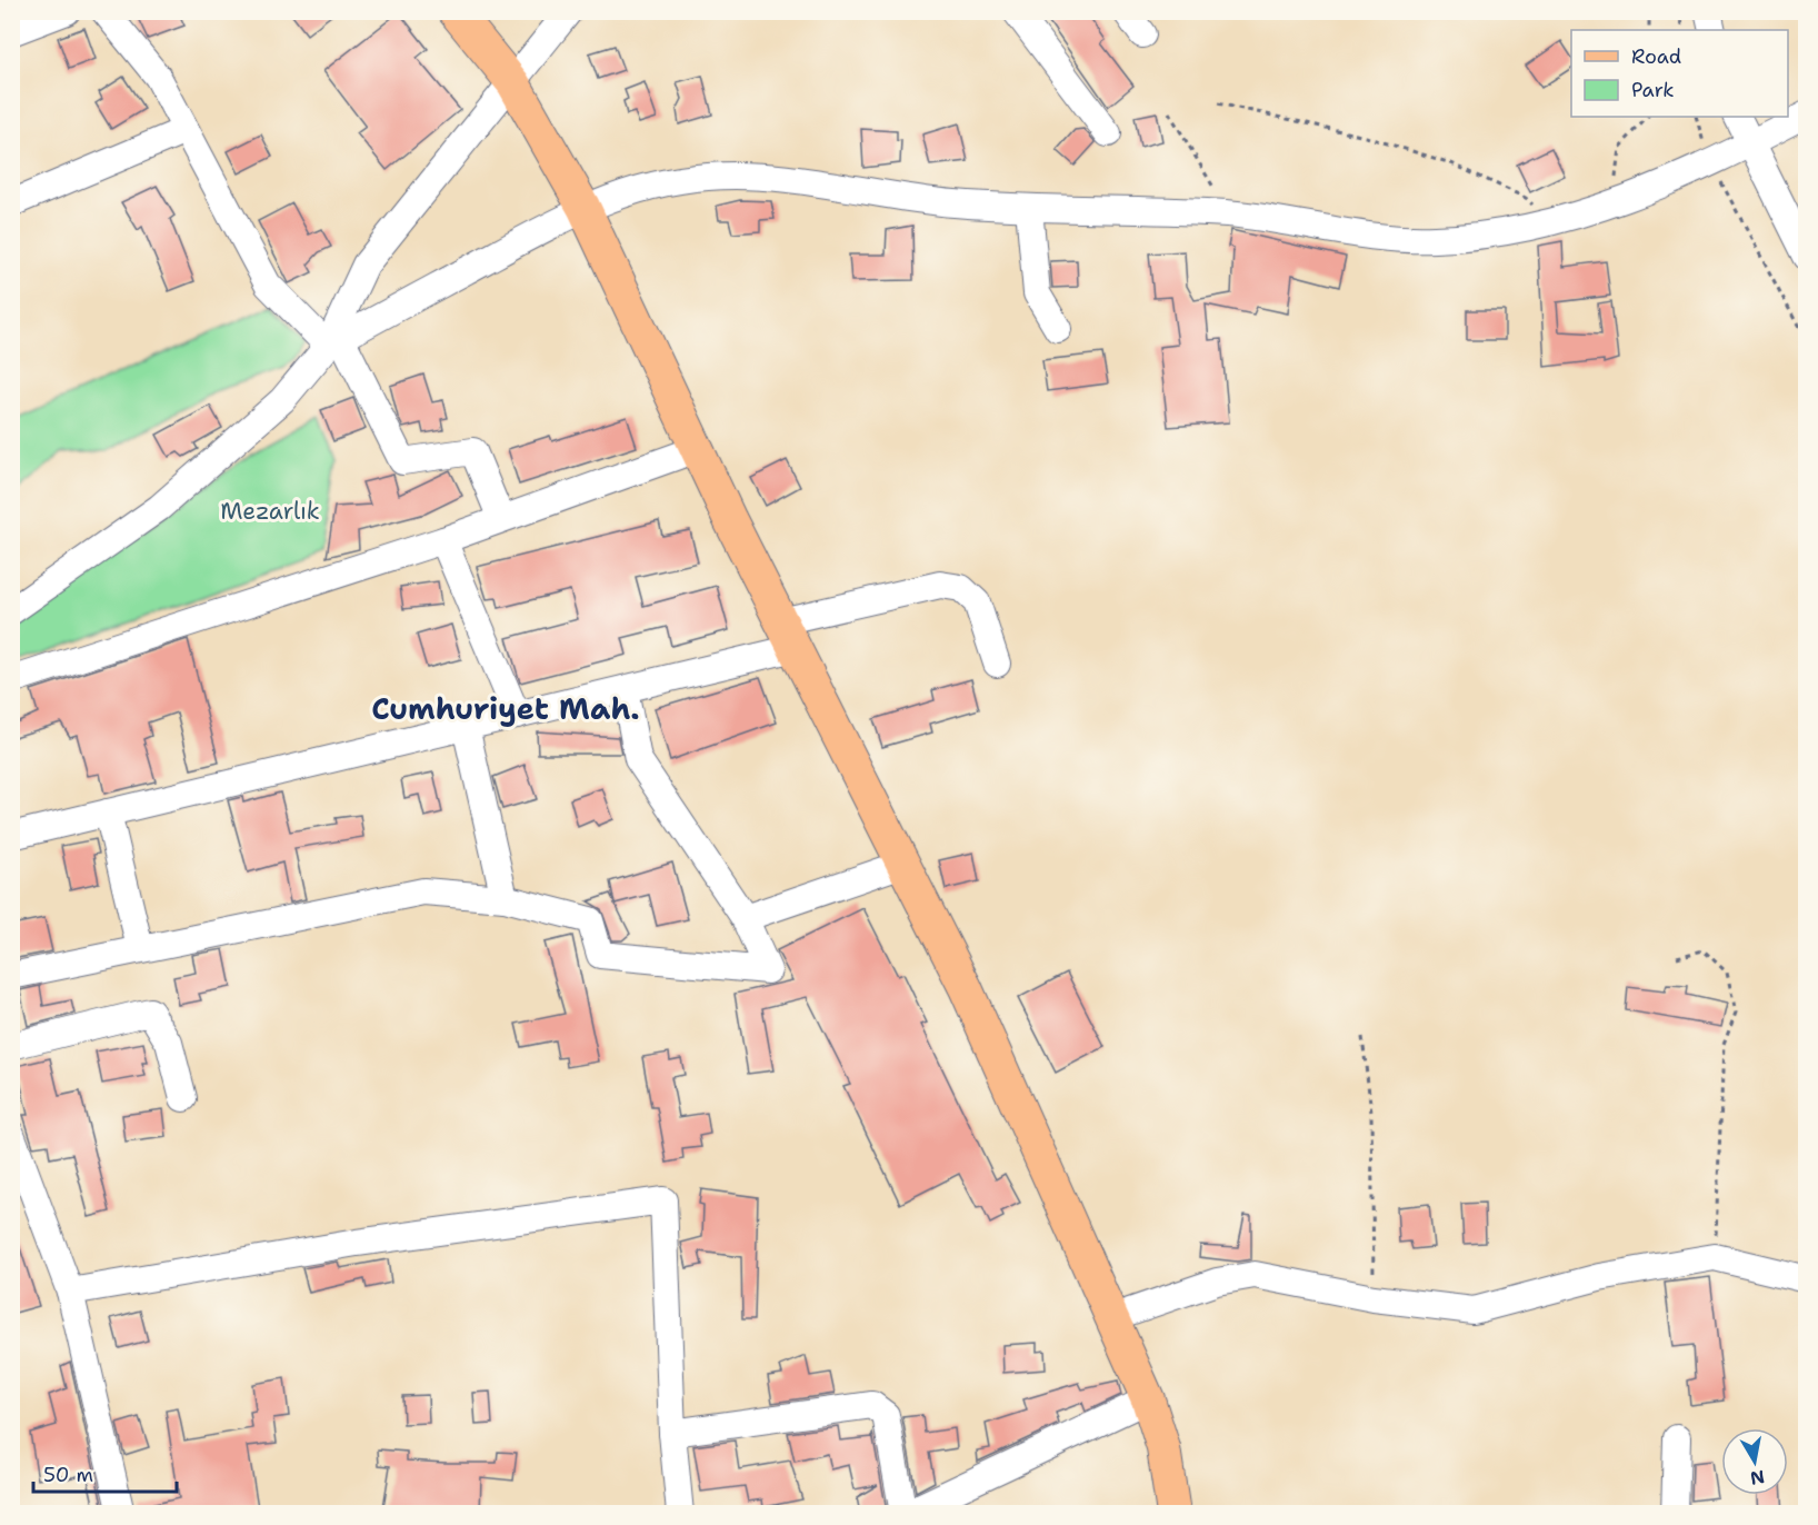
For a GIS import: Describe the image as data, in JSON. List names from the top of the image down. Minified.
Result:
{"districts":["Cumhuriyet Mah."],"parks":["Mezarlık"],"legend":["Road","Park"],"scale_bar":"50 m","north":"bottom"}
